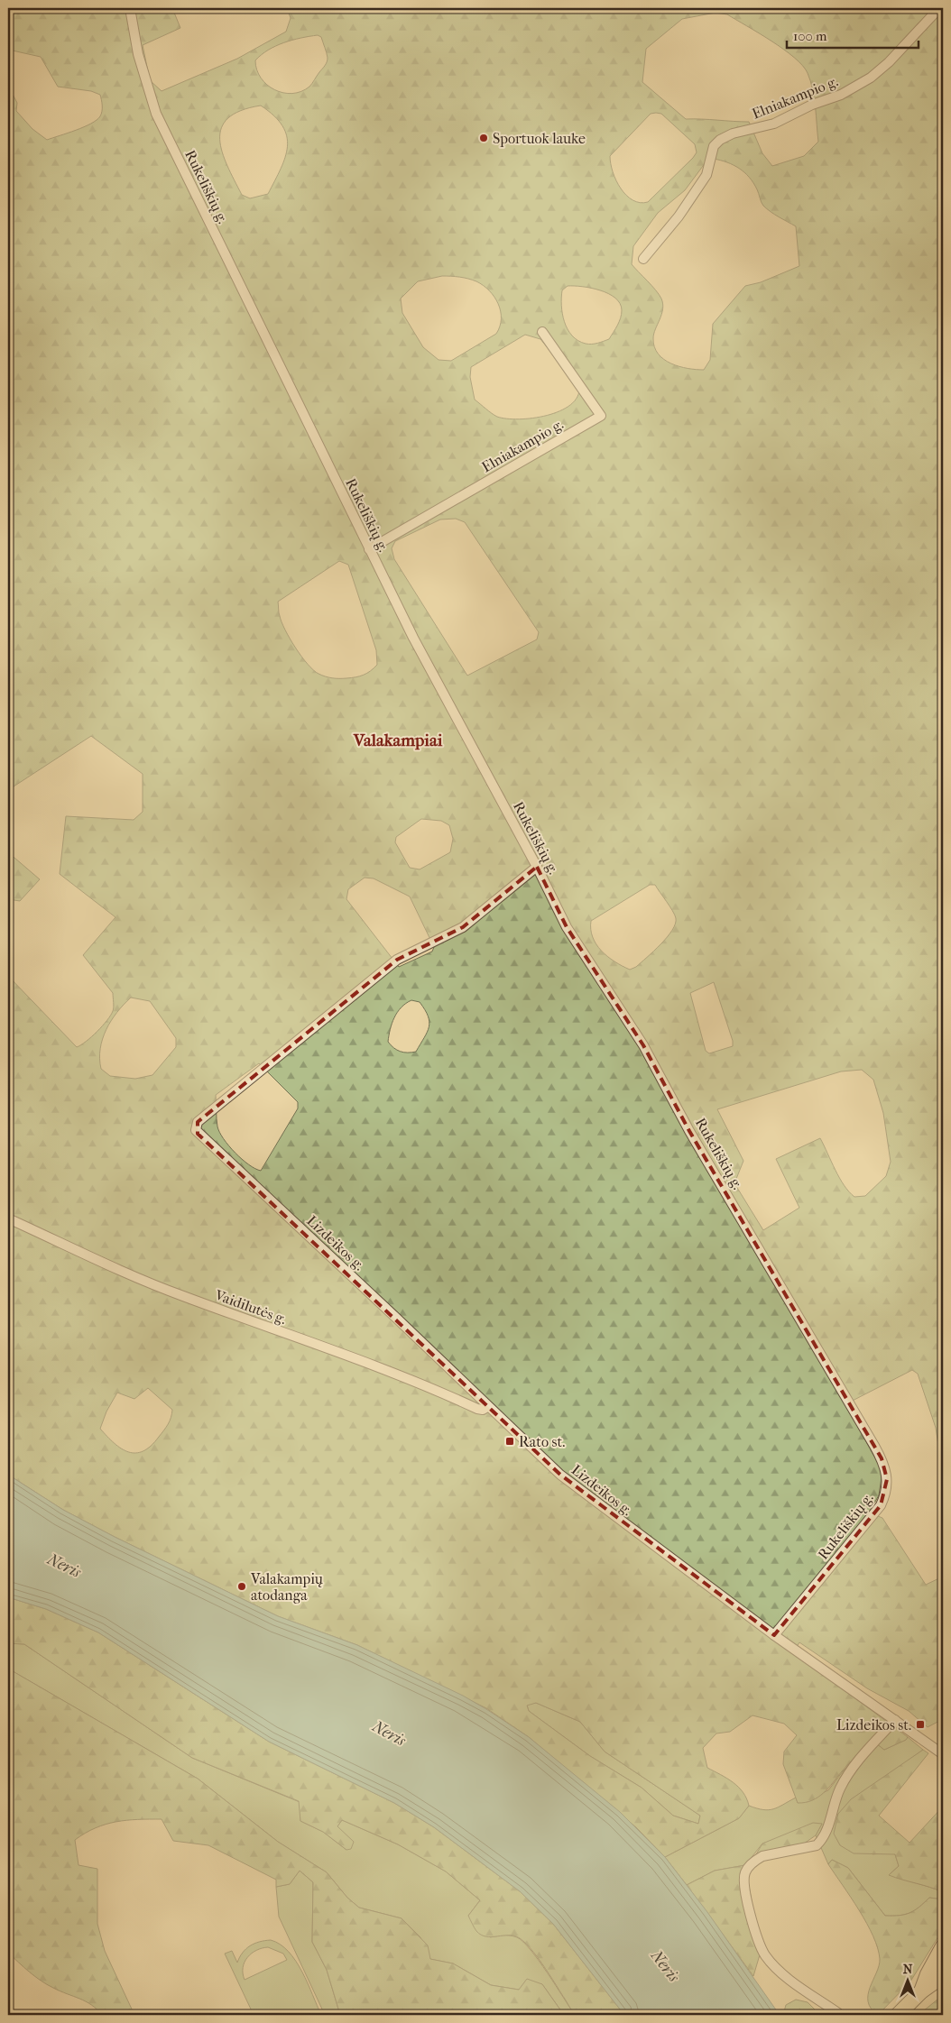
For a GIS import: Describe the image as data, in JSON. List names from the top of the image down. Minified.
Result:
{"streets":{"street":["Elniakampio g.","Rukeliškių g.","Lizdeikos g.","Vaidilutės g."]},"crossings":[["Elniakampio g.","Rukeliškių g."],["Rukeliškių g.","Lizdeikos g."],["Lizdeikos g.","Vaidilutės g."]],"districts":["Valakampiai"],"water":["Neris"],"places":{"other":["Sportuok lauke","Valakampių atodanga"],"transit":["Rato st.","Lizdeikos st."]},"scale_bar":"100 m","north":"top"}
